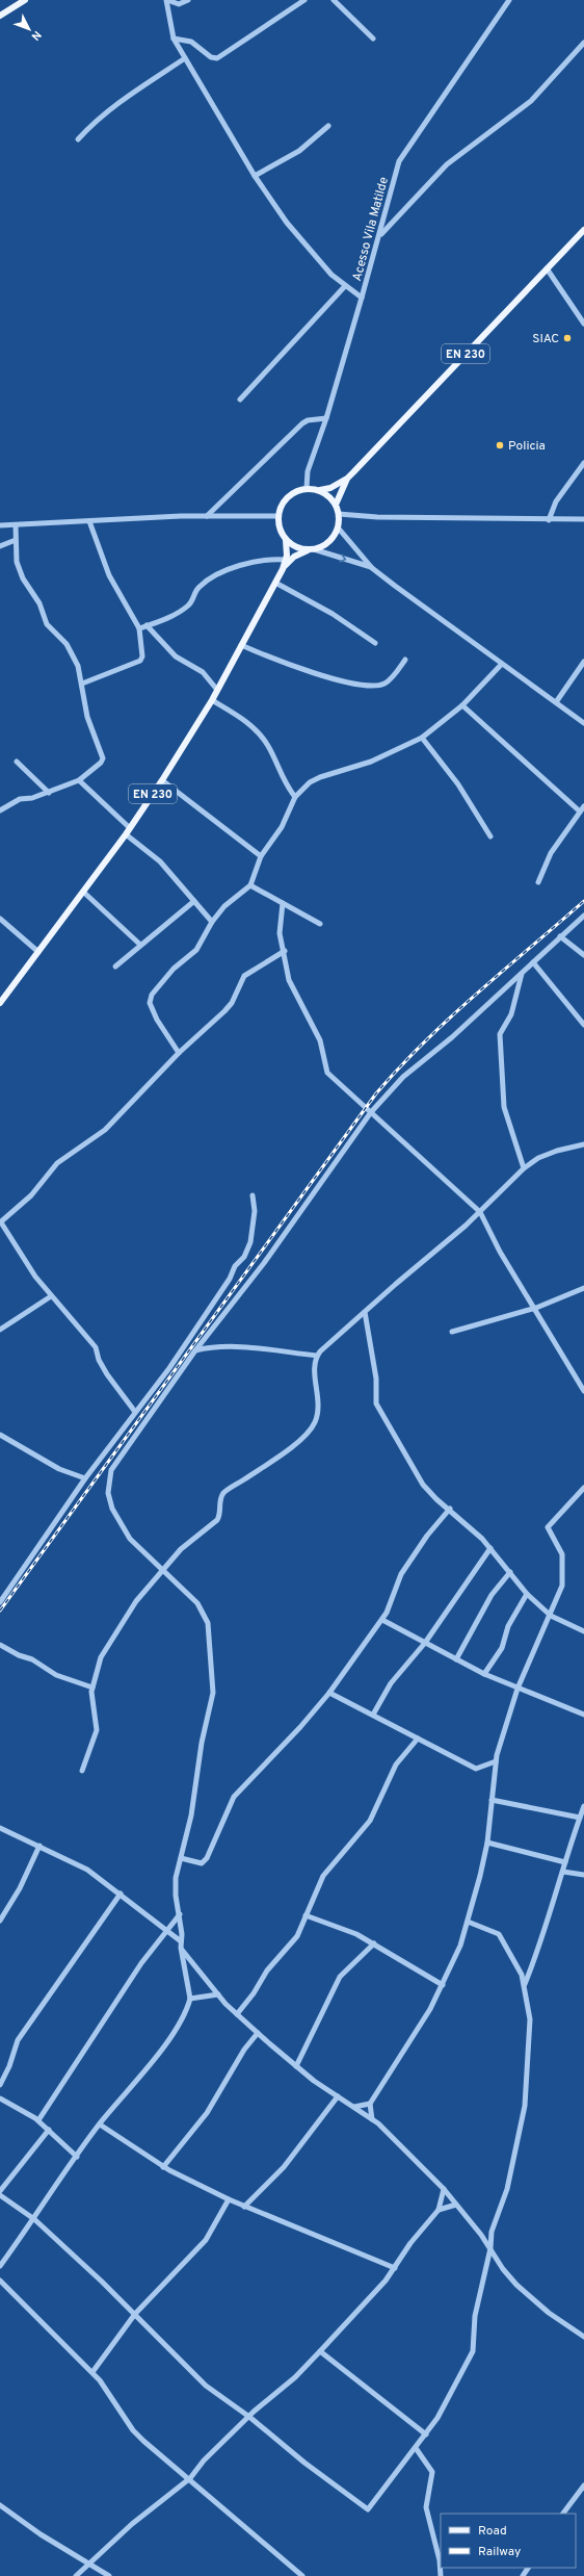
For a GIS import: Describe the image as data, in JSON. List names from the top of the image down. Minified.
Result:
{"streets":{"main road":["EN 230"],"street":["Acesso Vila Matilde"]},"crossings":[["Acesso Vila Matilde","EN 230"]],"places":["SIAC","Policia"],"legend":["Road","Railway"],"north":"bottom right"}
